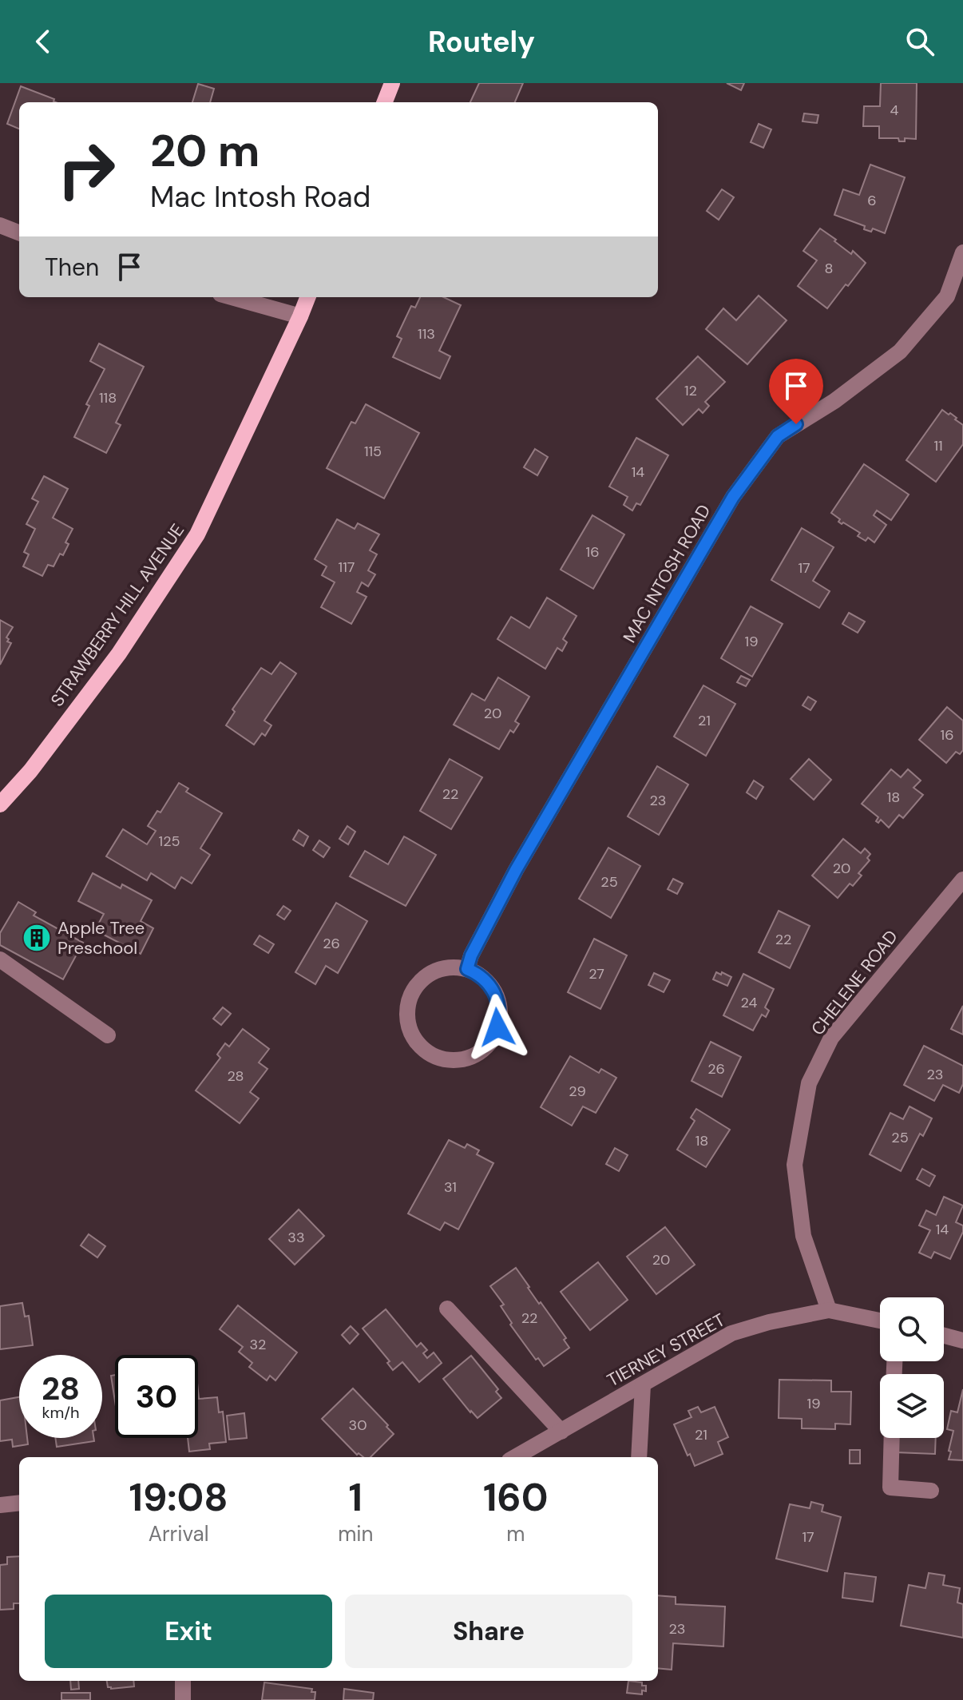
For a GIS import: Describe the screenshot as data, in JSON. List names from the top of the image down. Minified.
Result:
{"streets":{"main road":["STRAWBERRY HILL AVENUE"],"street":["MAC INTOSH ROAD","CHELENE ROAD","TIERNEY STREET"]},"crossings":[["CHELENE ROAD","TIERNEY STREET"]],"places":{"building":["Apple Tree Preschool"]},"house_numbers":["4","6","8","113","12","118","11","115","14","16","117","17","19","20","21","16","22","18","23","125","20","25","22","26","27","24","26","23","28","29","25","18","31","14","33","20","22","32","19","30","21","17","23"],"page":{"header":"Routely","turn":["20 m","Mac Intosh Road"],"then":"Then","speed":"28 km/h","limit":"30","eta":["19:08","Arrival","1","min","160","m"],"buttons":["Exit","Share"]}}
